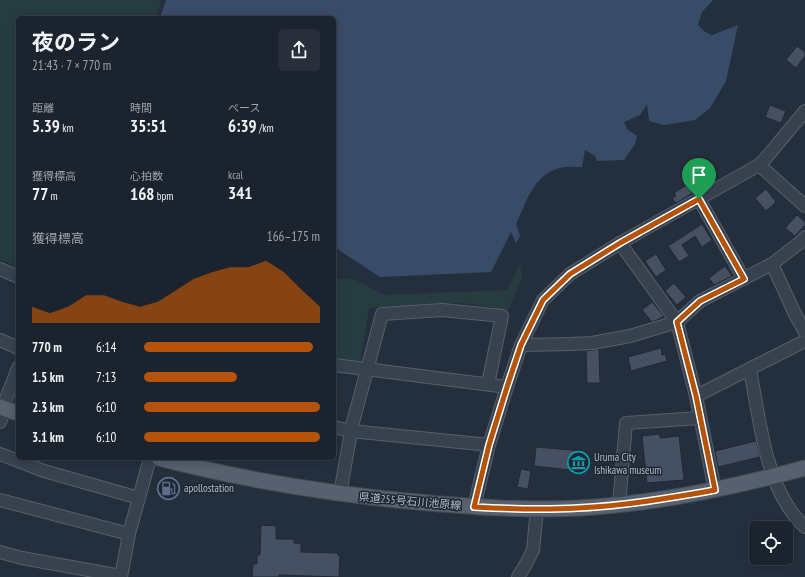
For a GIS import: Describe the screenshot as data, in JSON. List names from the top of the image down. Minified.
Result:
{"streets":{"main road":["県道255号石川池原線"]},"places":{"museum":["Uruma City Ishikawa museum"],"fuel station":["apollostation"]},"page":{"heading":["夜のラン","21:43 · 7 × 770 m"],"stats":[["距離","5.39 km"],["時間","35:51"],["ペース","6:39 /km"],["獲得標高","77 m"],["心拍数","168 bpm"],["kcal","341"]],"chart":["獲得標高","166–175 m"],"list":[{"name":"770 m","note":"6:14"},{"name":"1.5 km","note":"7:13"},{"name":"2.3 km","note":"6:10"},{"name":"3.1 km","note":"6:10"}]}}
